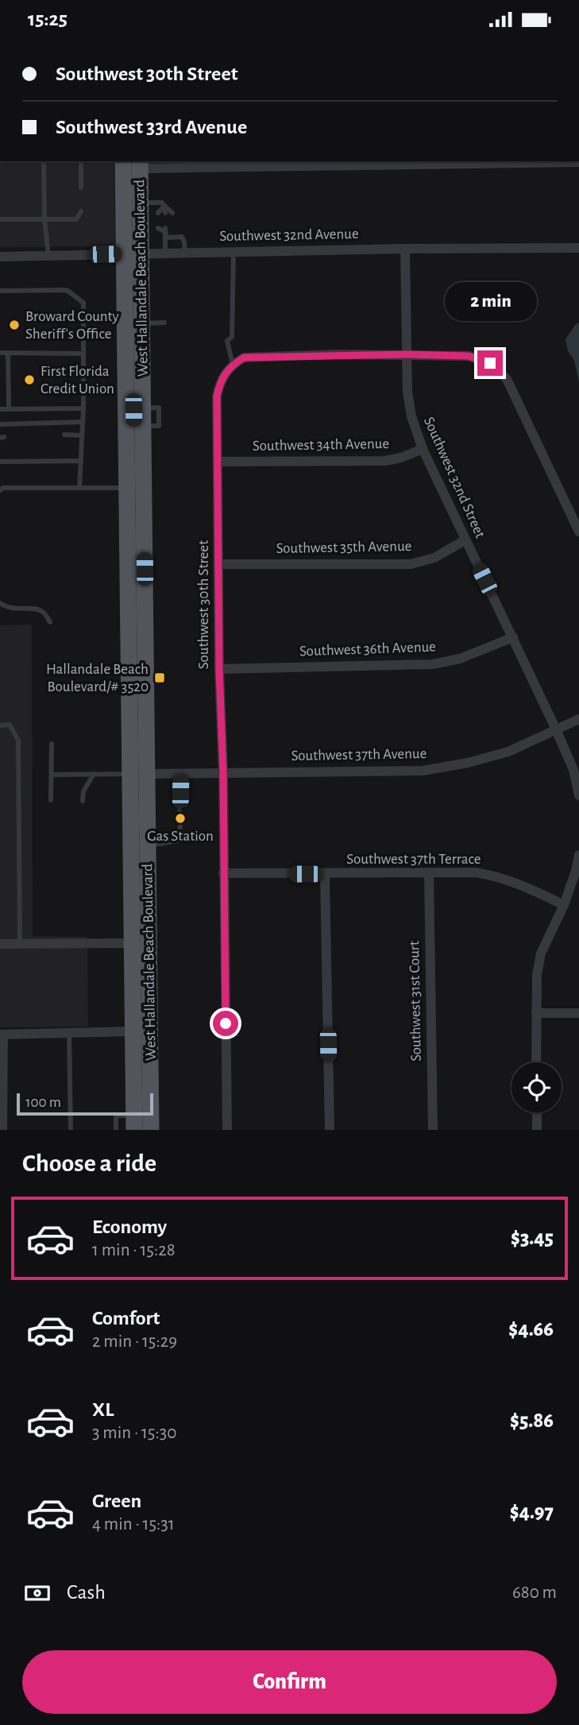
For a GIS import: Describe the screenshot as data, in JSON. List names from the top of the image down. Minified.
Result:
{"streets":{"main road":["West Hallandale Beach Boulevard"],"street":["Southwest 32nd Avenue","Southwest 34th Avenue","Southwest 32nd Street","Southwest 35th Avenue","Southwest 30th Street","Southwest 36th Avenue","Southwest 37th Avenue","Southwest 37th Terrace","Southwest 31st Court"]},"crossings":[["Southwest 32nd Avenue","West Hallandale Beach Boulevard"],["Southwest 32nd Avenue","Southwest 32nd Street"],["West Hallandale Beach Boulevard","Southwest 37th Avenue"],["Southwest 34th Avenue","Southwest 32nd Street"],["Southwest 34th Avenue","Southwest 30th Street"],["Southwest 32nd Street","Southwest 35th Avenue"],["Southwest 32nd Street","Southwest 30th Street"],["Southwest 32nd Street","Southwest 36th Avenue"],["Southwest 32nd Street","Southwest 37th Avenue"],["Southwest 35th Avenue","Southwest 30th Street"],["Southwest 30th Street","Southwest 36th Avenue"],["Southwest 30th Street","Southwest 37th Avenue"],["Southwest 30th Street","Southwest 37th Terrace"],["Southwest 37th Terrace","Southwest 31st Court"]],"places":{"other":["Broward County Sheriff's Office","First Florida Credit Union","Gas Station"],"transit":["Hallandale Beach Boulevard/# 3520"]},"scale_bar":"100 m","page":{"status":"15:25","banner":["Southwest 30th Street","Southwest 33rd Avenue"],"bubble":"2 min","scale":"100 m","heading":"Choose a ride","list":[{"name":"Economy","note":"1 min · 15:28","value":"$3.45"},{"name":"Comfort","note":"2 min · 15:29","value":"$4.66"},{"name":"XL","note":"3 min · 15:30","value":"$5.86"},{"name":"Green","note":"4 min · 15:31","value":"$4.97"}],"pay":["Cash","680 m"],"buttons":"Confirm"}}
